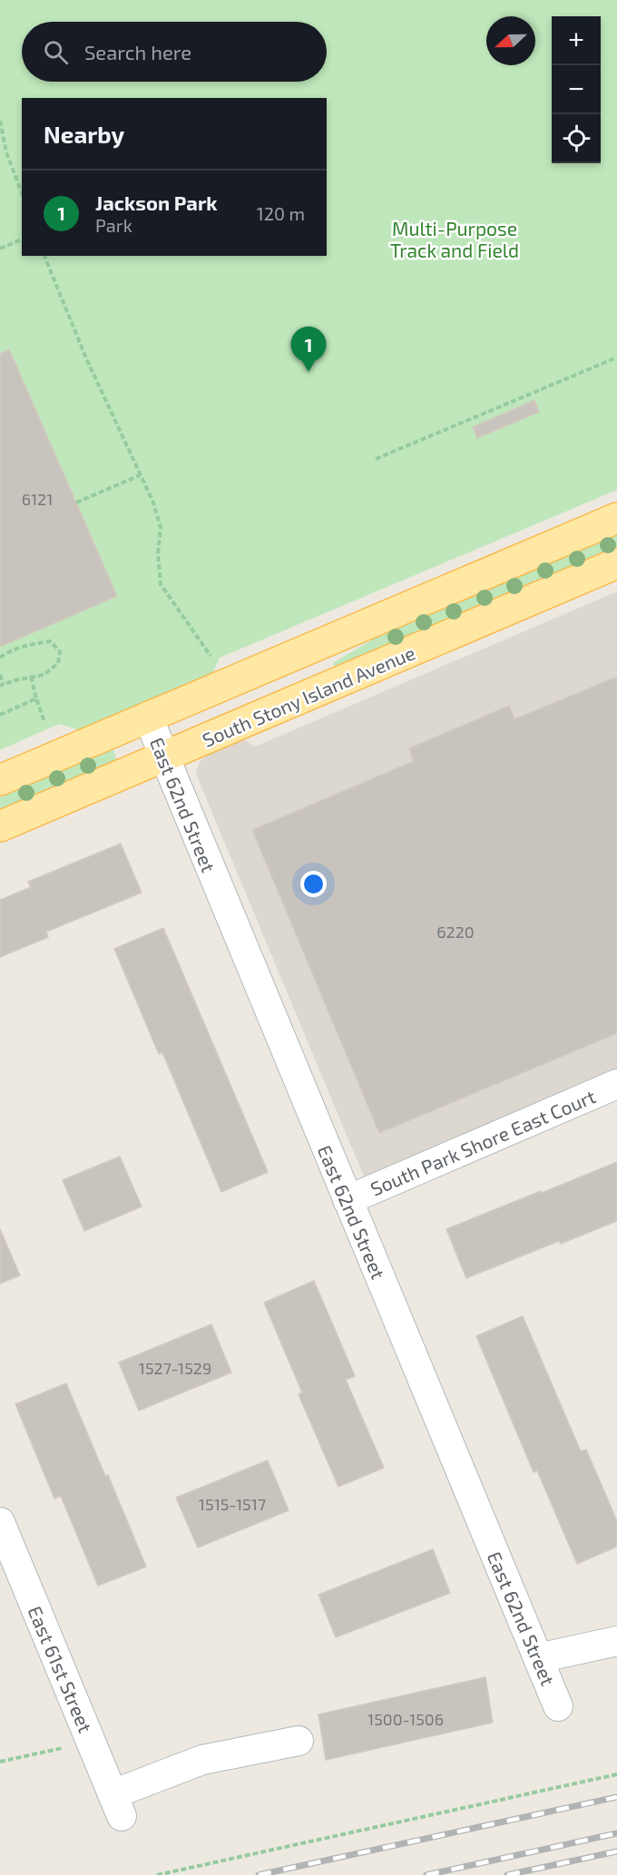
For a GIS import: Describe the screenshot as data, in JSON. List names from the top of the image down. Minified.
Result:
{"streets":{"main road":["South Stony Island Avenue"],"street":["East 62nd Street","South Park Shore East Court","East 61st Street"]},"crossings":[["South Stony Island Avenue","East 62nd Street"],["East 62nd Street","South Park Shore East Court"]],"parks":["Multi-Purpose Track and Field"],"house_numbers":["6121","6220","1527-1529","1515-1517","1500-1506"],"north":"left","page":{"map_buttons":["+","−"],"search":"Search here","heading":"Nearby","list":[{"mark":"1","name":"Jackson Park","note":"Park","value":"120 m"}],"pins":"1"}}
